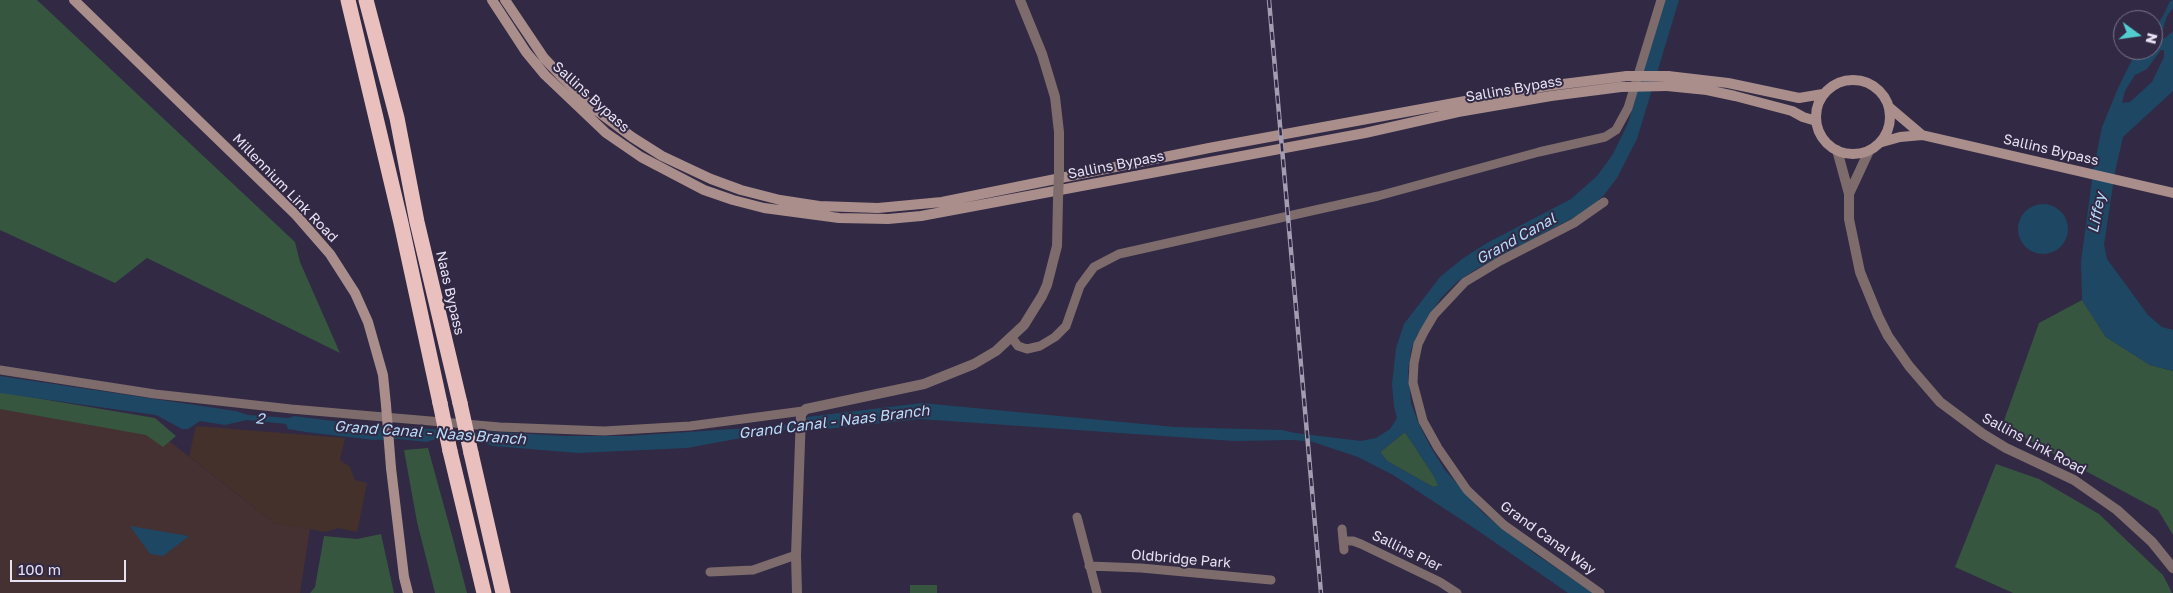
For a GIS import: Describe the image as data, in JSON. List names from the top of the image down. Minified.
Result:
{"streets":{"highway":["Naas Bypass"],"main road":["Sallins Bypass","Millennium Link Road"],"street":["Sallins Link Road","Grand Canal Way","Sallins Pier","Oldbridge Park"]},"crossings":[["Sallins Bypass","Sallins Link Road"]],"water":["Liffey","Grand Canal","2","Grand Canal - Naas Branch"],"scale_bar":"100 m","north":"right"}
